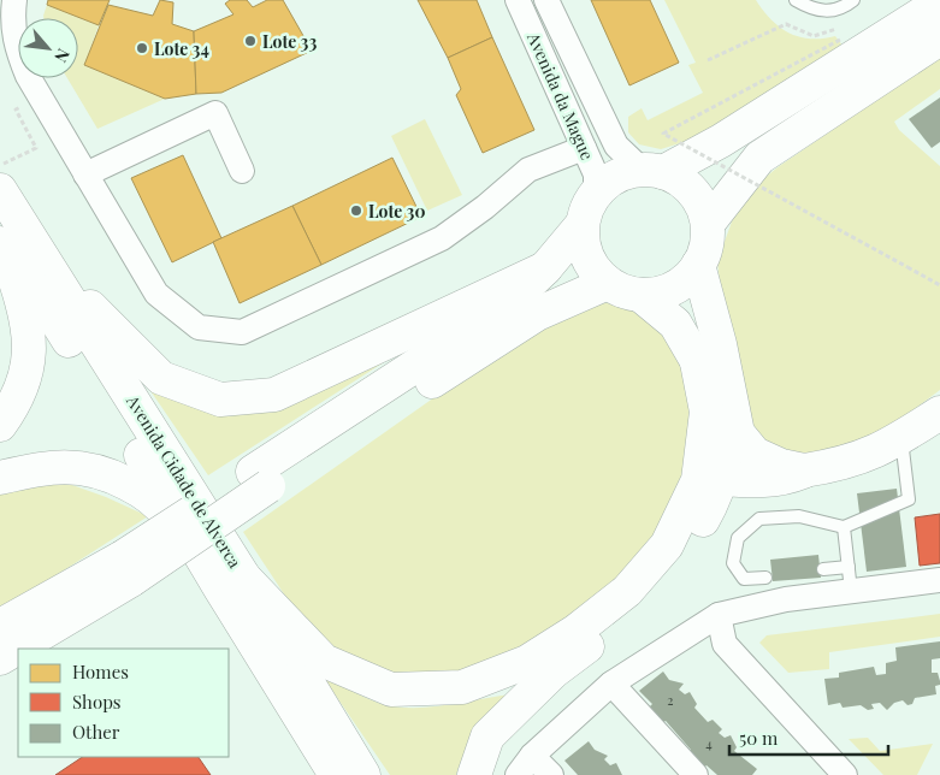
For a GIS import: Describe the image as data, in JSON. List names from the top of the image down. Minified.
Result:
{"streets":{"main road":["Avenida Cidade de Alverca"],"street":["Avenida da Mague"]},"places":["Lote 33","Lote 34","Lote 30"],"house_numbers":["2","4"],"legend":["Homes","Shops","Other"],"scale_bar":"50 m","north":"bottom right"}
